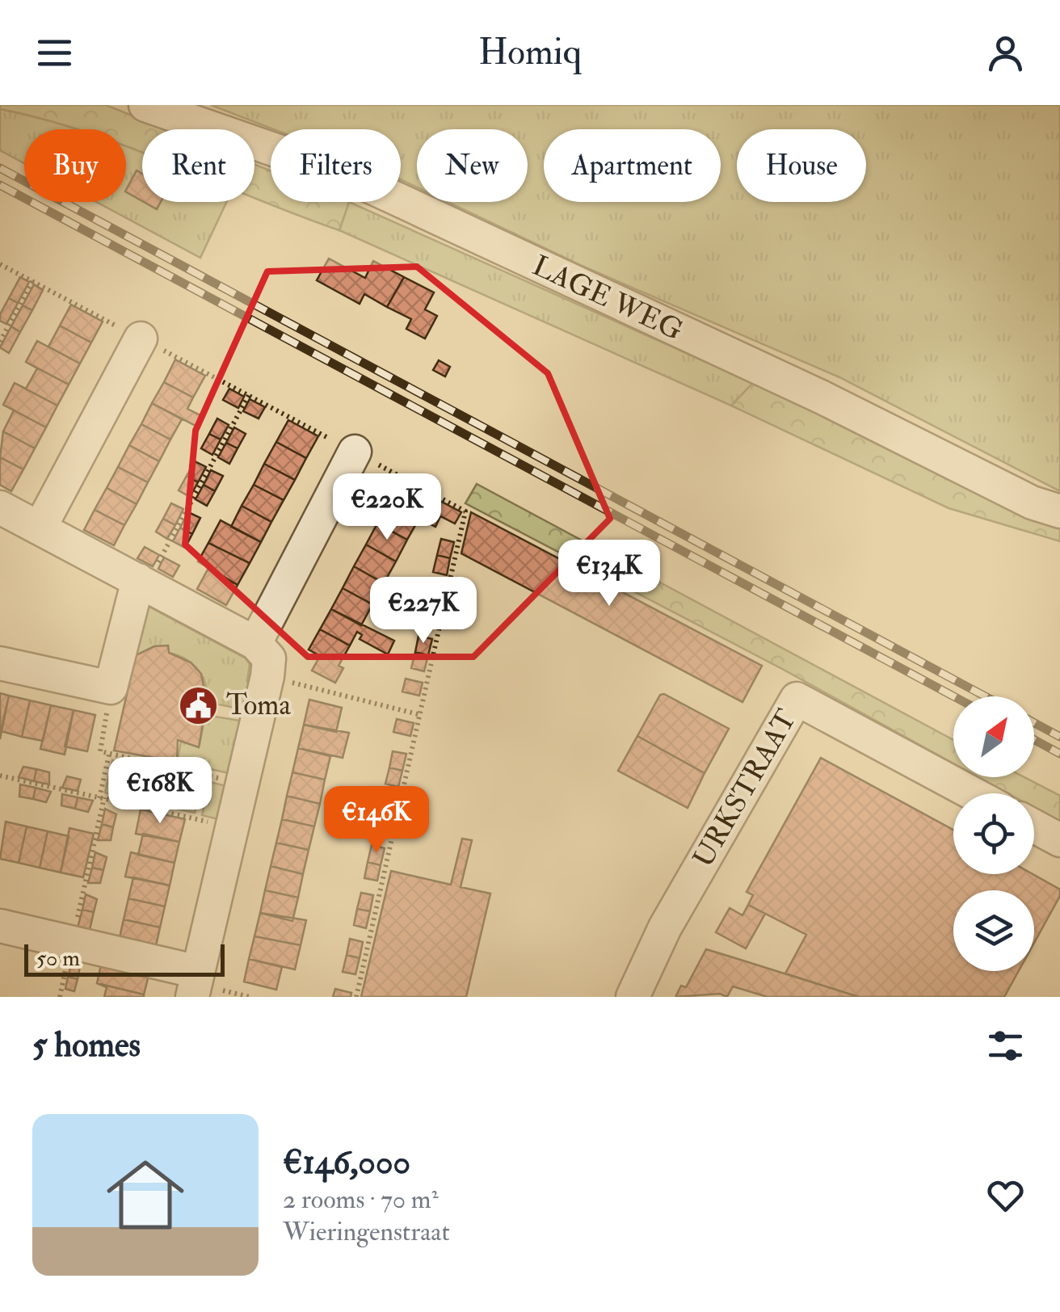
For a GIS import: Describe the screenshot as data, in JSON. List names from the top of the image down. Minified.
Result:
{"streets":{"street":["LAGE WEG","URKSTRAAT"]},"places":{"public building":["Toma"]},"scale_bar":"50 m","north":"top right","page":{"header":"Homiq","chip":["Buy","Rent","Filters","New","Apartment","House"],"price":["€220K","€134K","€227K","€168K","€146K"],"scale":"50 m","heading":"5 homes","list":[{"name":"€146,000","note":"2 rooms · 70 m² · Wieringenstraat"}]}}
